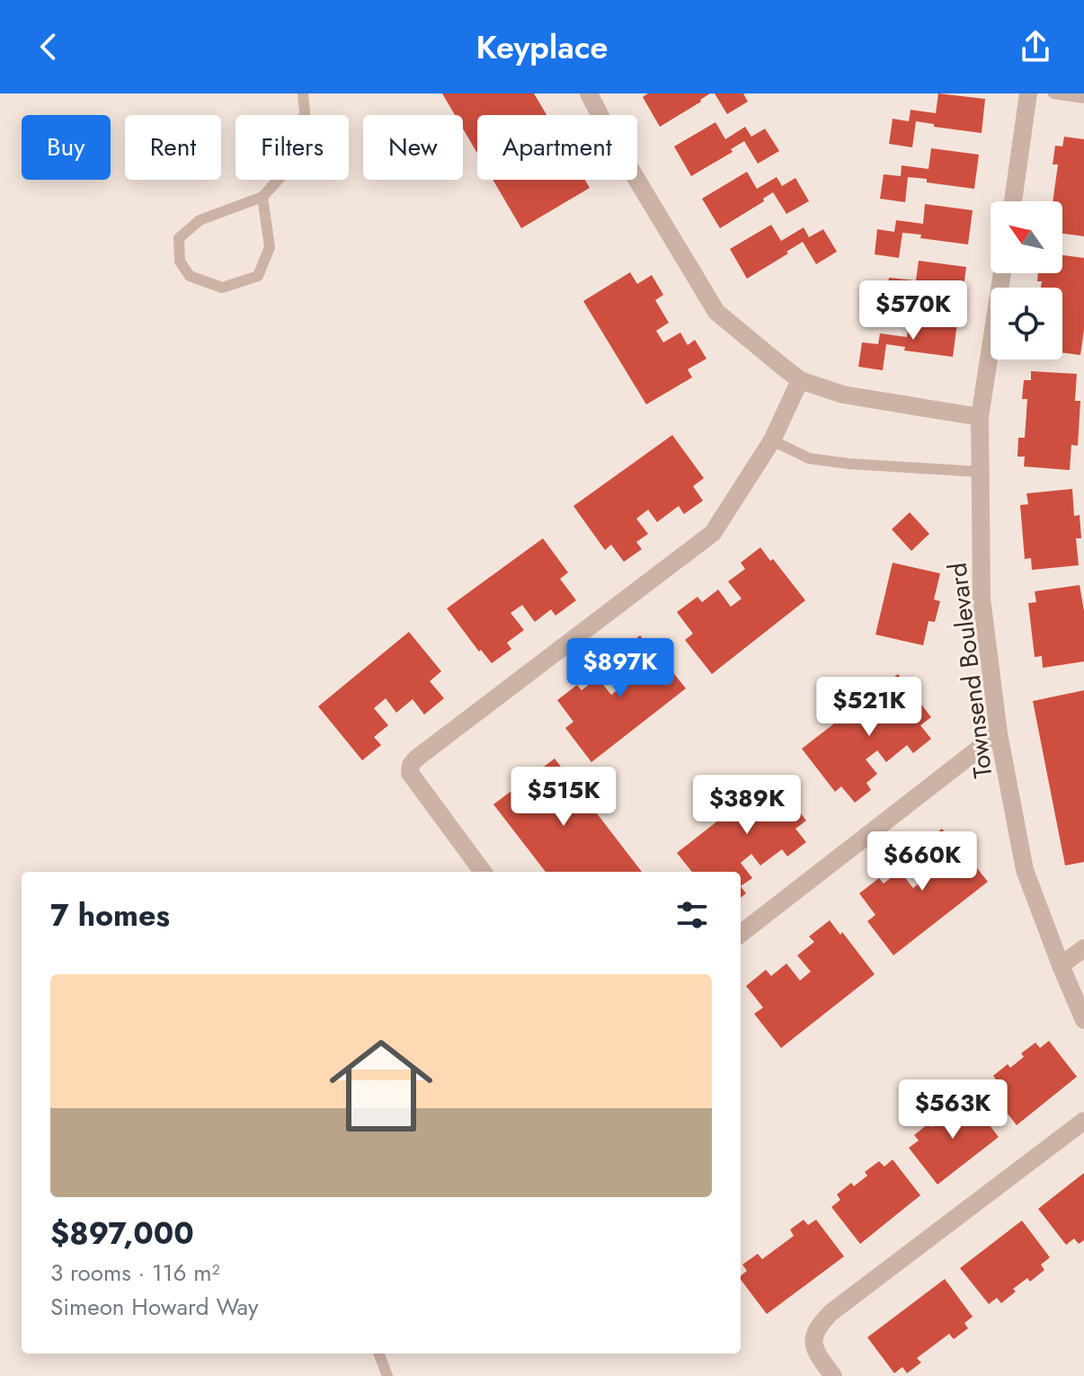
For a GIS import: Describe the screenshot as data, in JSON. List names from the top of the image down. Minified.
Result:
{"streets":{"street":["Townsend Boulevard"]},"north":"top left","page":{"header":"Keyplace","chip":["Buy","Rent","Filters","New","Apartment"],"price":["$570K","$897K","$521K","$515K","$389K","$660K","$563K"],"heading":"7 homes","list":[{"name":"$897,000","note":"3 rooms · 116 m² · Simeon Howard Way"}]}}
